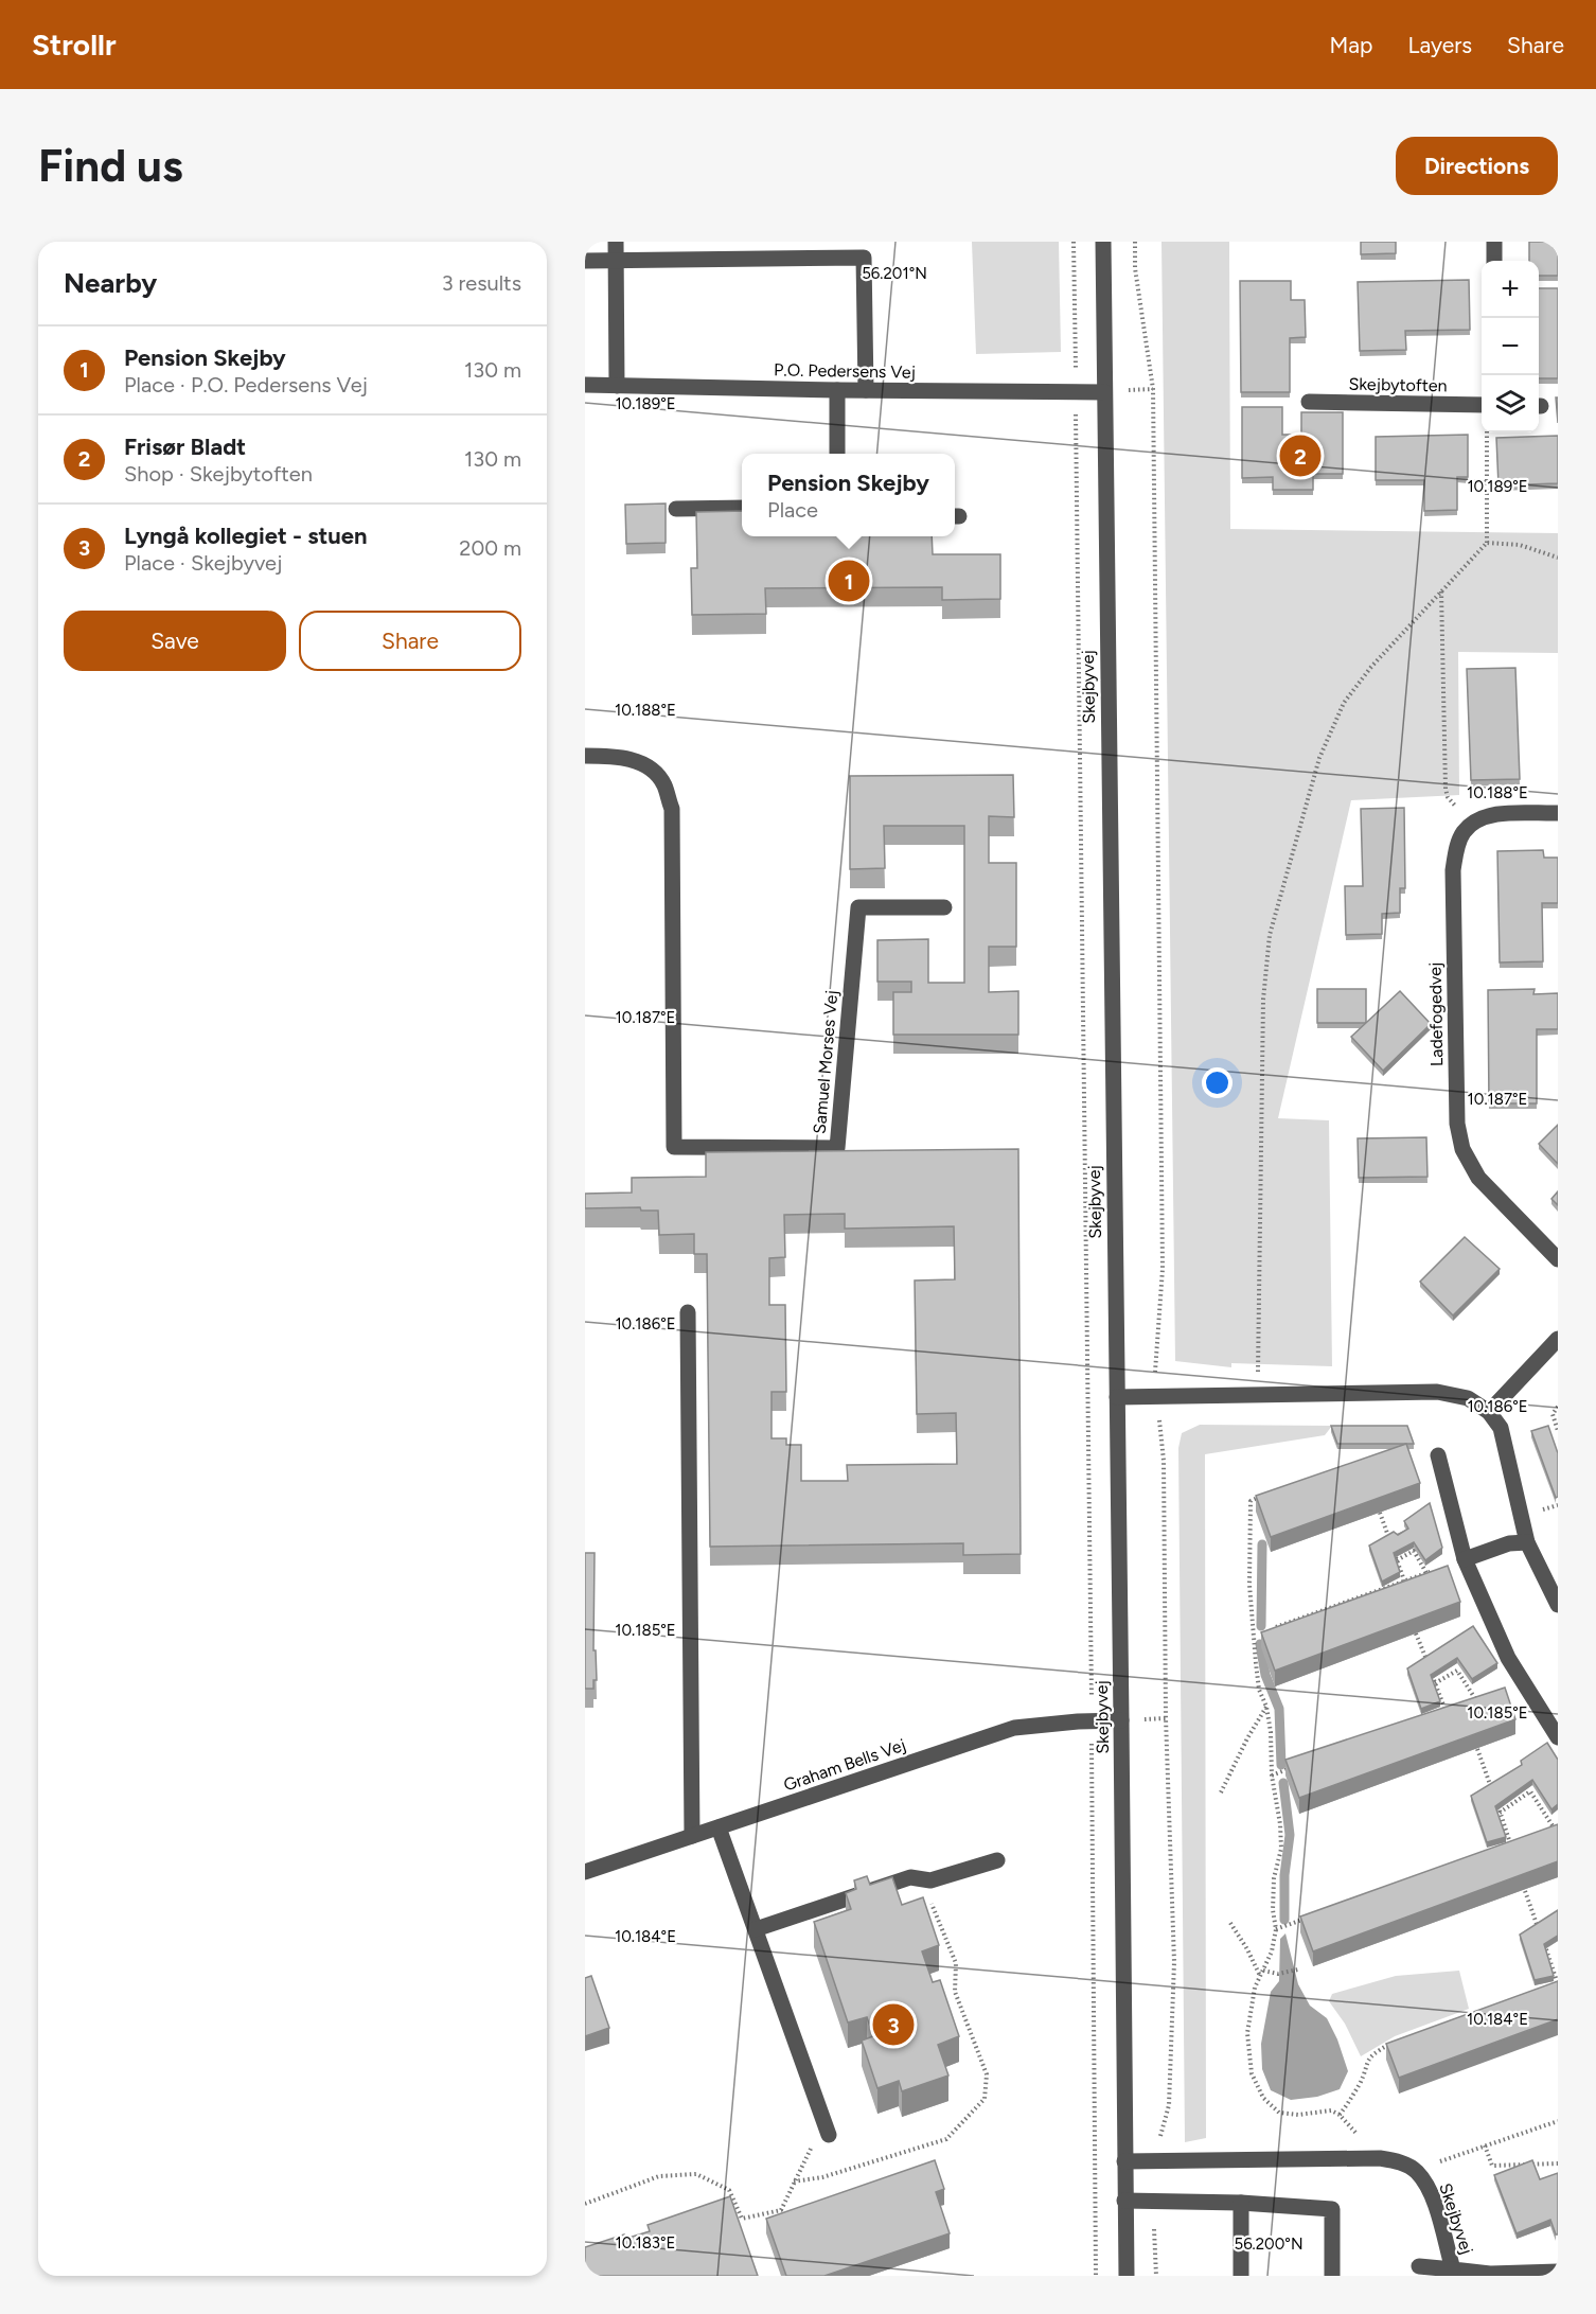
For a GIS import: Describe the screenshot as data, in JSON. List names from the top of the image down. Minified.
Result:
{"streets":{"street":["P.O. Pedersens Vej","Skejbytoften","Skejbyvej","Ladefogedvej","Samuel Morses Vej","Graham Bells Vej"]},"crossings":[["P.O. Pedersens Vej","Skejbyvej"],["Skejbyvej","Graham Bells Vej"]],"page":{"header":"Strollr","nav":["Map","Layers","Share"],"buttons":["Directions",["Save","Share"]],"title":"Find us","heading":["Nearby","3 results"],"map_buttons":["+","−"],"list":[{"mark":"1","name":"Pension Skejby","note":"Place · P.O. Pedersens Vej","value":"130 m"},{"mark":"2","name":"Frisør Bladt","note":"Shop · Skejbytoften","value":"130 m"},{"mark":"3","name":"Lyngå kollegiet - stuen","note":"Place · Skejbyvej","value":"200 m"}],"pins":["2","1","3"],"popup":["Pension Skejby","Place"]},"coordinates":["56.201°N","10.189°E","10.188°E","10.187°E","10.186°E","10.185°E","10.184°E","10.183°E","56.200°N"]}
